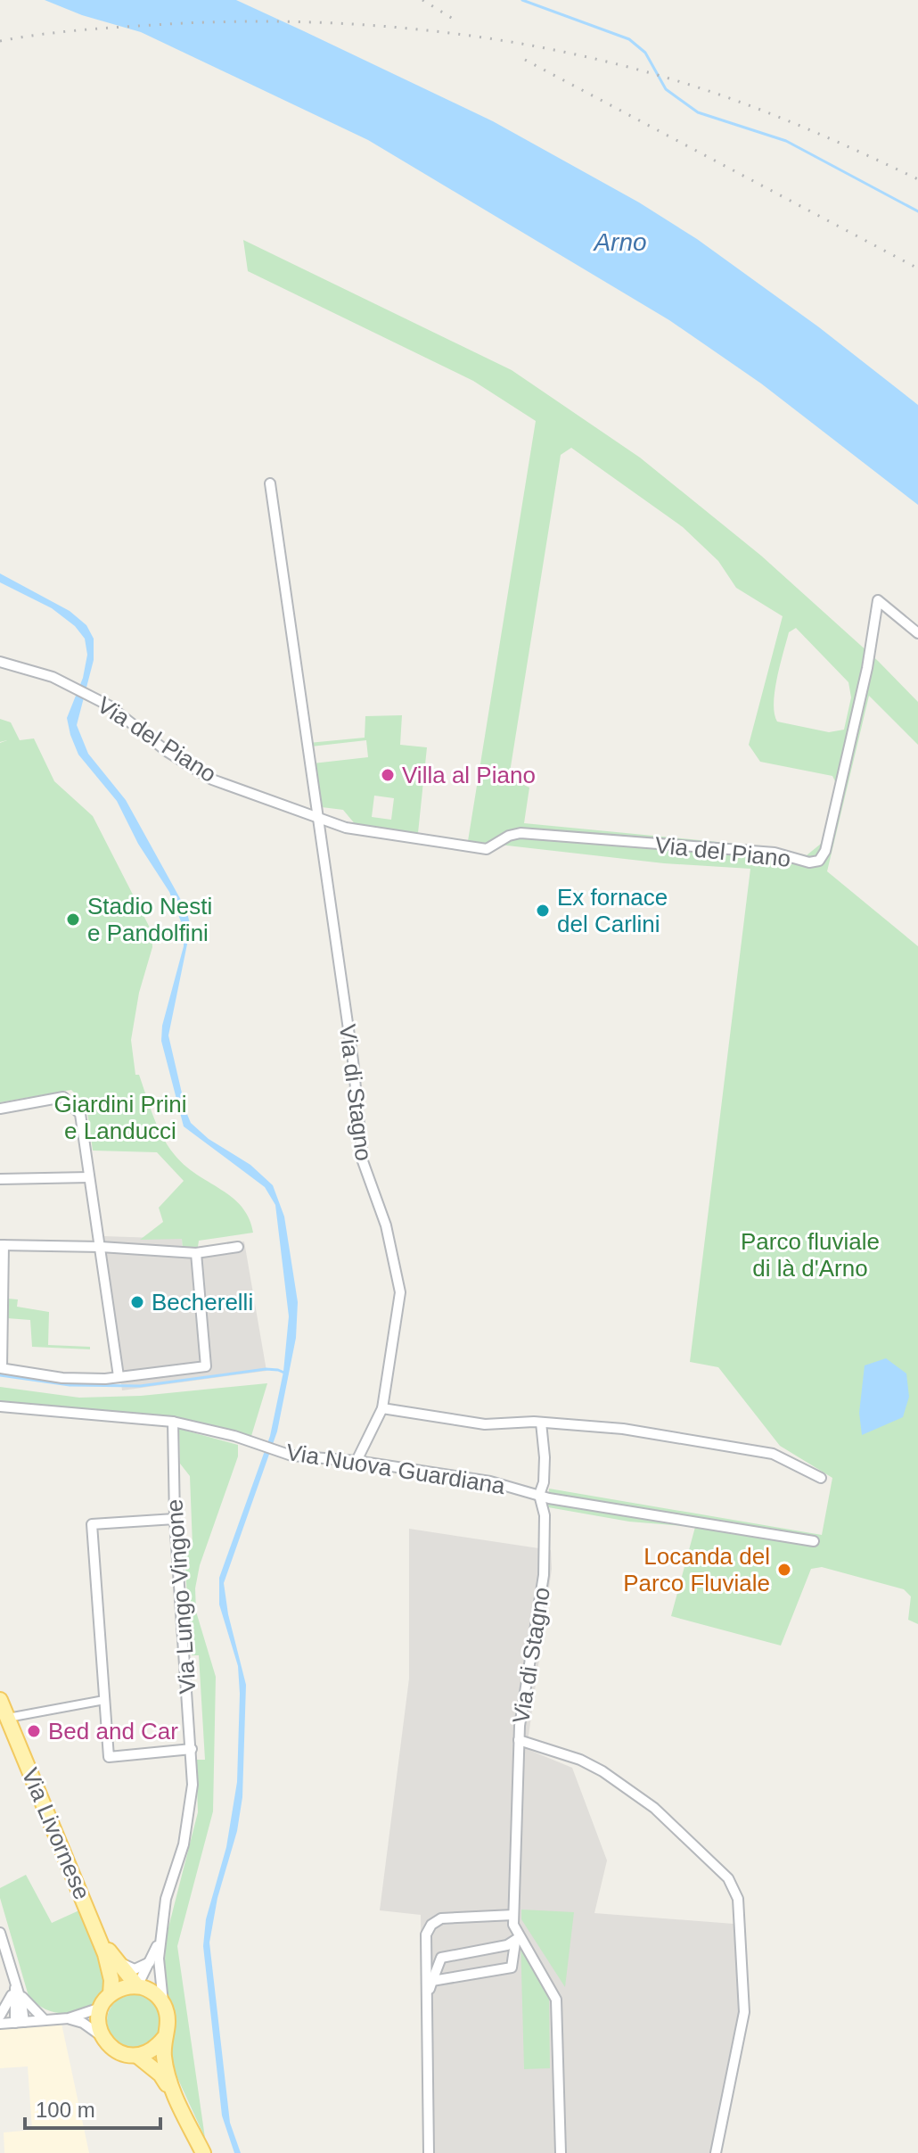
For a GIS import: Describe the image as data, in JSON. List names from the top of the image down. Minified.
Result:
{"streets":{"main road":["Via Livornese"],"street":["Via del Piano","Via di Stagno","Via Nuova Guardiana","Via Lungo Vingone"]},"crossings":[["Via del Piano","Via di Stagno"],["Via di Stagno","Via Nuova Guardiana"],["Via Nuova Guardiana","Via Lungo Vingone"],["Via Lungo Vingone","Via Livornese"]],"water":["Arno"],"parks":["Giardini Prini e Landucci","Parco fluviale di là d'Arno"],"places":["Villa al Piano","Ex fornace del Carlini","Stadio Nesti e Pandolfini","Becherelli","Locanda del Parco Fluviale","Bed and Car"],"scale_bar":"100 m"}
